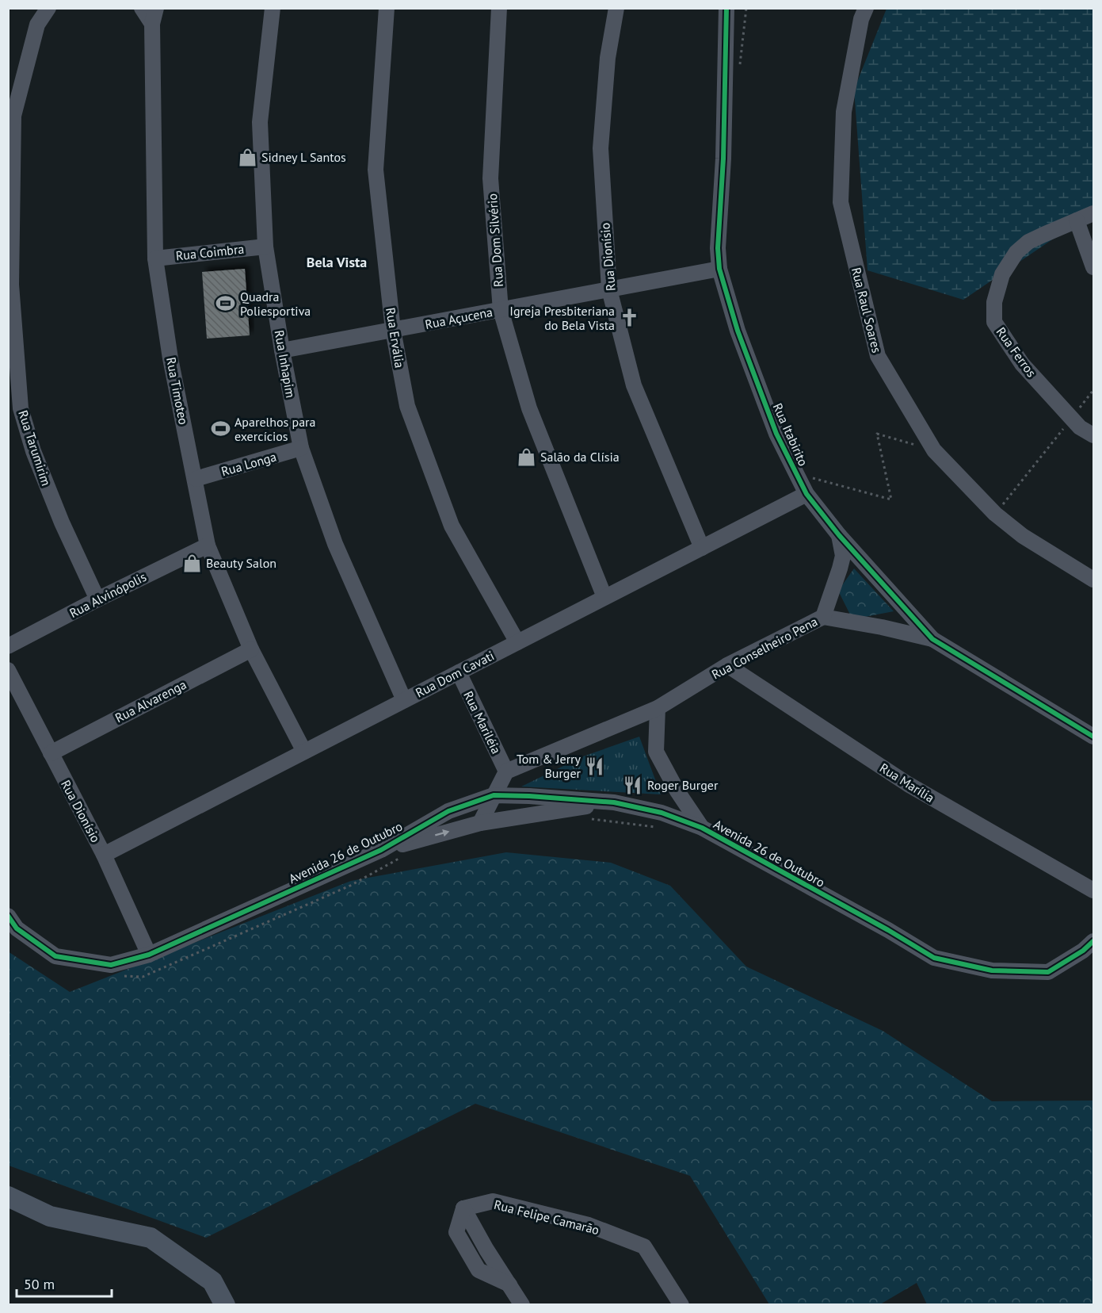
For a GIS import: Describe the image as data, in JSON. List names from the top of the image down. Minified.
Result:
{"streets":{"street":["Rua Dom Silvério","Rua Coimbra","Rua Dionísio","Rua Raul Soares","Rua Açucena","Rua Ervália","Rua Ferros","Rua Inhapim","Rua Timoteo","Rua Itabirito","Rua Tarumirim","Rua Longa","Rua Alvinópolis","Rua Conselheiro Pena","Rua Dom Cavati","Rua Alvarenga","Rua Mariléia","Rua Marília","Avenida 26 de Outubro","Rua Felipe Camarão"]},"crossings":[["Rua Dom Silvério","Rua Açucena"],["Rua Dom Silvério","Rua Dom Cavati"],["Rua Coimbra","Rua Inhapim"],["Rua Coimbra","Rua Timoteo"],["Rua Dionísio","Rua Açucena"],["Rua Dionísio","Rua Dom Cavati"],["Rua Dionísio","Rua Alvarenga"],["Rua Dionísio","Avenida 26 de Outubro"],["Rua Açucena","Rua Ervália"],["Rua Açucena","Rua Inhapim"],["Rua Açucena","Rua Itabirito"],["Rua Ervália","Rua Dom Cavati"],["Rua Inhapim","Rua Longa"],["Rua Inhapim","Rua Dom Cavati"],["Rua Timoteo","Rua Longa"],["Rua Timoteo","Rua Alvinópolis"],["Rua Timoteo","Rua Dom Cavati"],["Rua Timoteo","Rua Alvarenga"],["Rua Itabirito","Rua Conselheiro Pena"],["Rua Itabirito","Rua Dom Cavati"],["Rua Tarumirim","Rua Alvinópolis"],["Rua Conselheiro Pena","Rua Mariléia"],["Rua Conselheiro Pena","Rua Marília"],["Rua Dom Cavati","Rua Mariléia"]],"districts":["Bela Vista"],"places":{"shop":["Sidney L Santos","Salão da Clísia","Beauty Salon"],"sports":["Quadra Poliesportiva","Aparelhos para exercícios"],"church":["Igreja Presbiteriana do Bela Vista"],"restaurant":["Tom & Jerry Burger","Roger Burger"]},"scale_bar":"50 m"}
